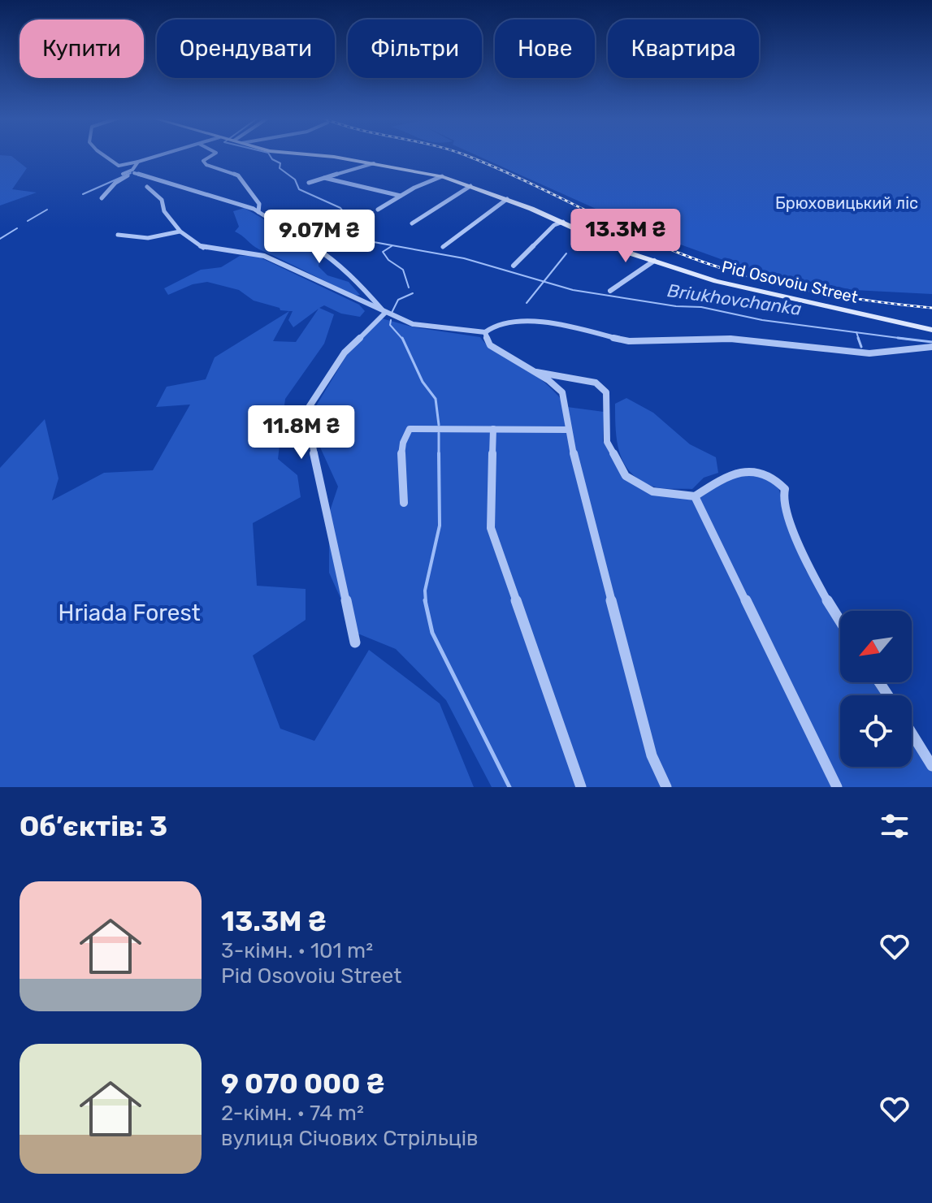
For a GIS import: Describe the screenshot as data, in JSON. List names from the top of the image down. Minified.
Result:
{"streets":{"street":["Pid Osovoiu Street"]},"water":["Briukhovchanka"],"parks":["Брюховицький ліс","Hriada Forest"],"north":"bottom left","page":{"chip":["Купити","Орендувати","Фільтри","Нове","Квартира"],"price":["13.3M ₴","9.07M ₴","11.8M ₴"],"heading":"Об’єктів: 3","list":[{"name":"13.3M ₴","note":"3-кімн. · 101 m² · Pid Osovoiu Street"},{"name":"9 070 000 ₴","note":"2-кімн. · 74 m² · вулиця Січових Стрільців"}]}}
